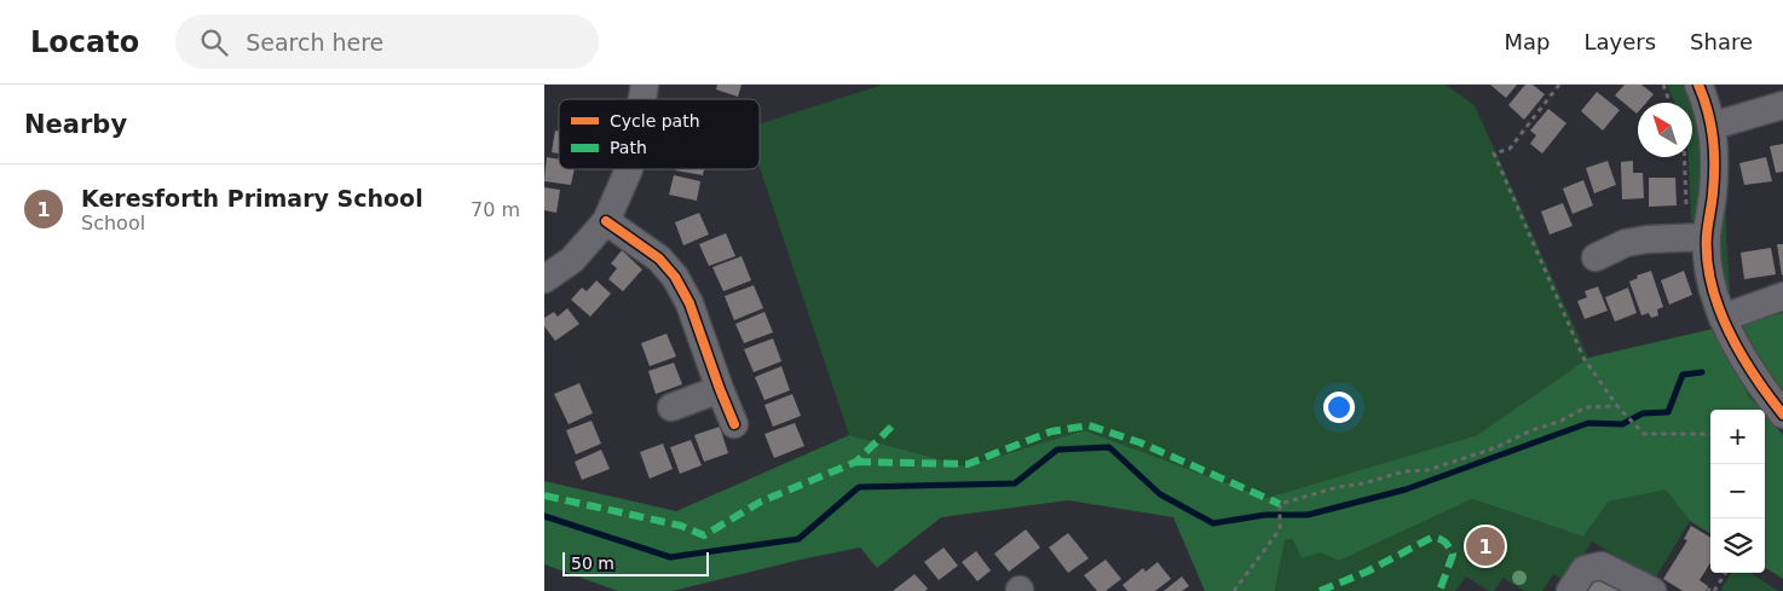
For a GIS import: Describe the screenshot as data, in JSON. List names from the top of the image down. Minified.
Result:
{"legend":["Cycle path","Path"],"scale_bar":"50 m","north":"top left","page":{"header":"Locato","search":"Search here","nav":["Map","Layers","Share"],"heading":"Nearby","list":[{"mark":"1","name":"Keresforth Primary School","note":"School","value":"70 m"}],"map_buttons":["+","−"],"pins":"1","scale":"50 m"}}
